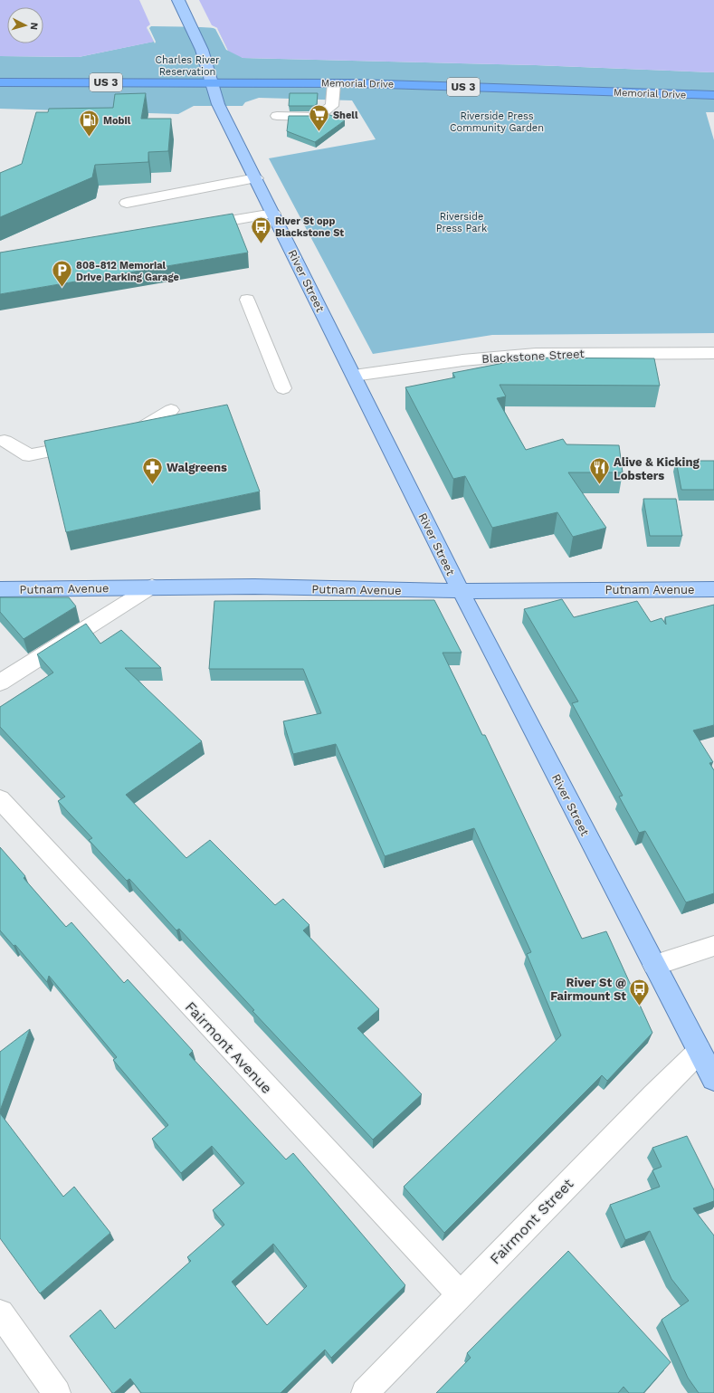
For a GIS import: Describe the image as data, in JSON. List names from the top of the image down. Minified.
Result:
{"streets":{"highway":["US 3","Memorial Drive"],"main road":["River Street","Putnam Avenue"],"street":["Blackstone Street","Fairmont Avenue","Fairmont Street"]},"crossings":[["Memorial Drive","River Street"],["River Street","Blackstone Street"],["River Street","Putnam Avenue"],["River Street","Fairmont Street"],["Fairmont Avenue","Fairmont Street"]],"parks":["Charles River Reservation","Riverside Press Community Garden","Riverside Press Park"],"places":{"supermarket":["Shell"],"fuel station":["Mobil"],"bus stop":["River St opp Blackstone St","River St @ Fairmount St"],"parking":["808-812 Memorial Drive Parking Garage"],"pharmacy":["Walgreens"],"restaurant":["Alive & Kicking Lobsters"]},"north":"right"}
